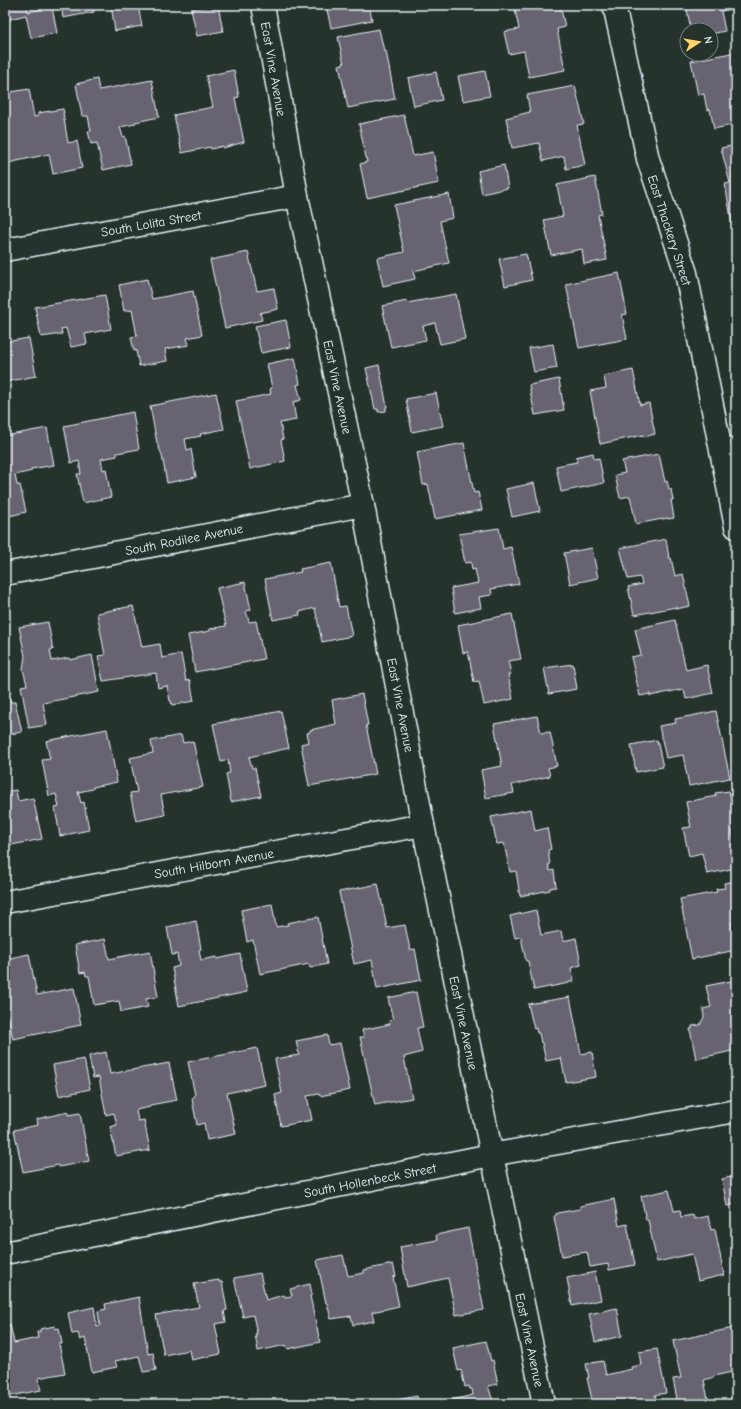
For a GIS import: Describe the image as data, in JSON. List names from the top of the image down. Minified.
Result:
{"streets":{"street":["East Vine Avenue","South Lolita Street","East Thackery Street","South Rodilee Avenue","South Hilborn Avenue","South Hollenbeck Street"]},"crossings":[["East Vine Avenue","South Lolita Street"],["East Vine Avenue","South Rodilee Avenue"],["East Vine Avenue","South Hilborn Avenue"],["East Vine Avenue","South Hollenbeck Street"]],"north":"right"}
